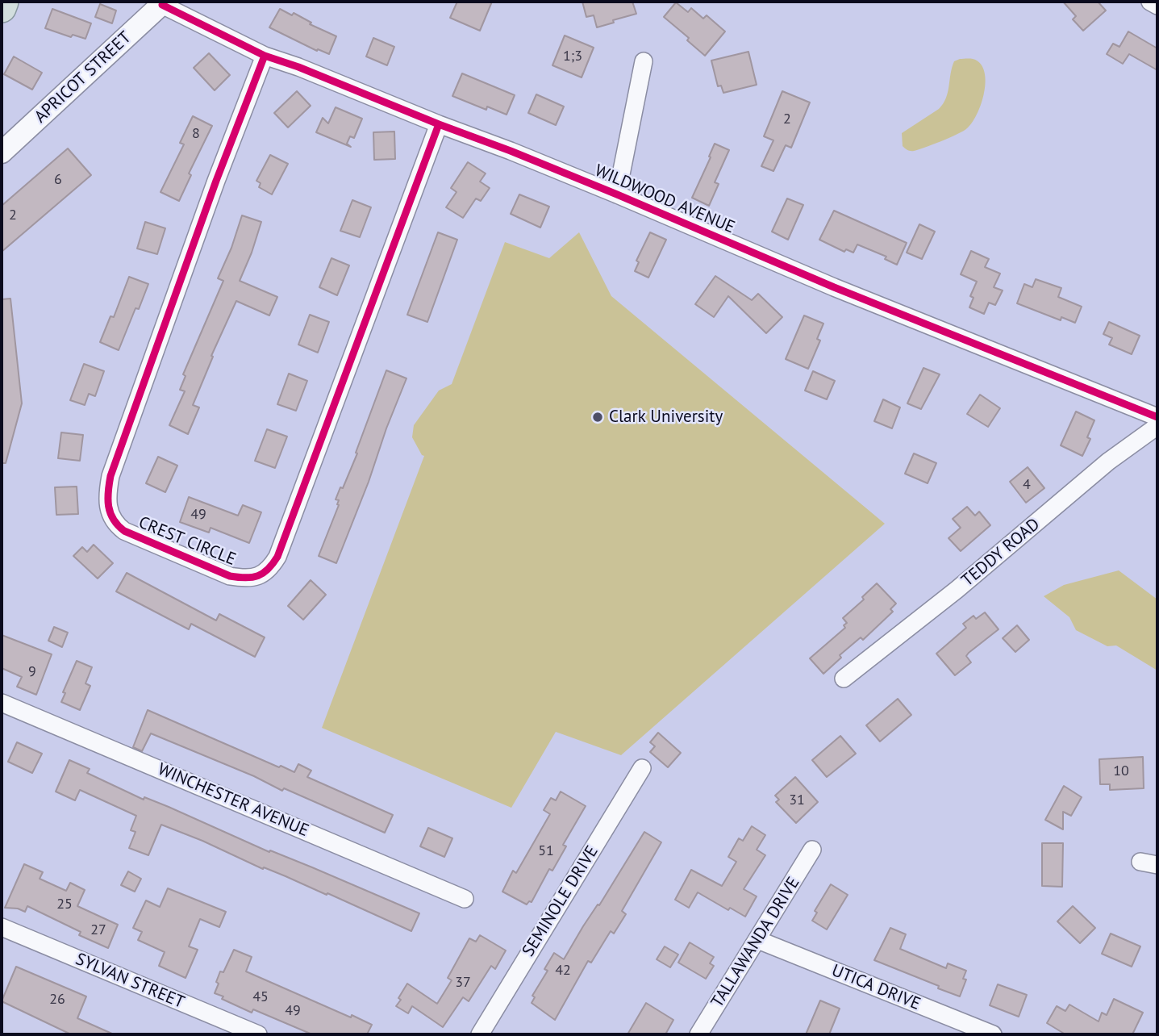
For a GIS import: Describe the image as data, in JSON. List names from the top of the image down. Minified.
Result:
{"streets":{"street":["APRICOT STREET","WILDWOOD AVENUE","CREST CIRCLE","TEDDY ROAD","WINCHESTER AVENUE","SEMINOLE DRIVE","TALLAWANDA DRIVE","SYLVAN STREET","UTICA DRIVE"]},"crossings":[["APRICOT STREET","WILDWOOD AVENUE"],["WILDWOOD AVENUE","CREST CIRCLE"],["TALLAWANDA DRIVE","UTICA DRIVE"]],"places":["Clark University"],"house_numbers":["1;3","2","8","6","2","4","49","9","10","31","51","25","27","42","37","45","26","49"]}
